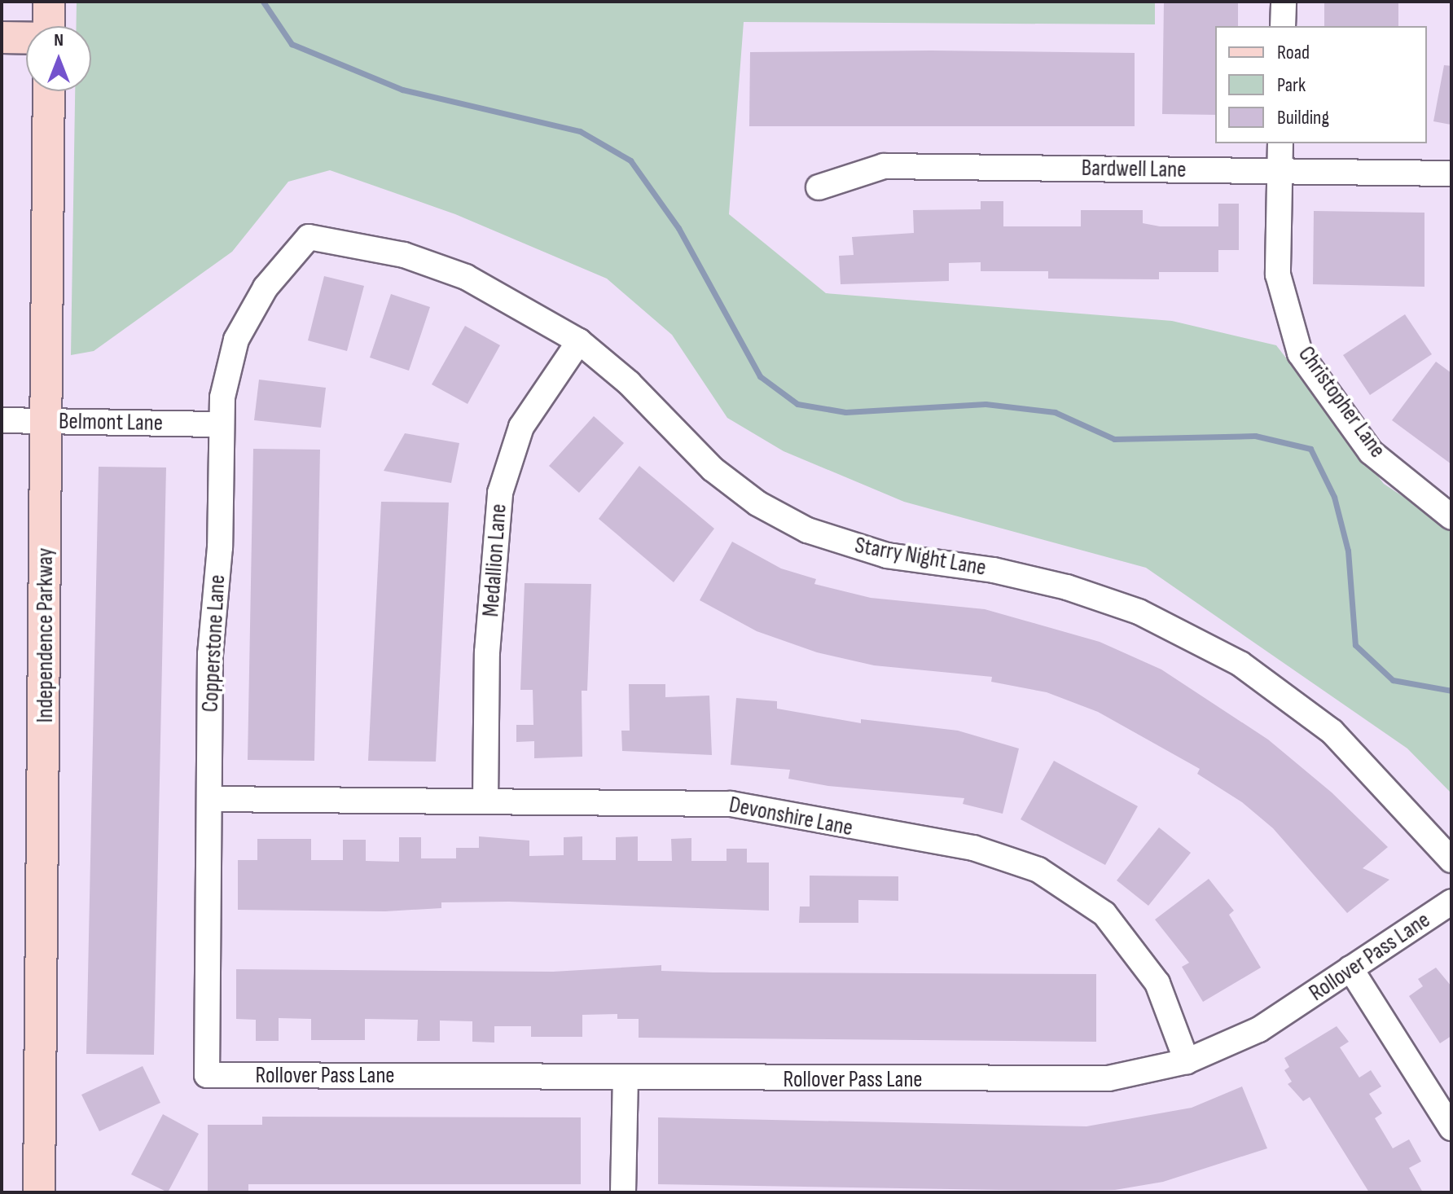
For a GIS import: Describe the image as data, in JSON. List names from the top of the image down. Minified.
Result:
{"streets":{"main road":["Independence Parkway"],"street":["Bardwell Lane","Christopher Lane","Belmont Lane","Starry Night Lane","Medallion Lane","Copperstone Lane","Devonshire Lane","Rollover Pass Lane"]},"crossings":[["Bardwell Lane","Christopher Lane"],["Belmont Lane","Independence Parkway"],["Belmont Lane","Copperstone Lane"],["Starry Night Lane","Medallion Lane"],["Starry Night Lane","Copperstone Lane"],["Medallion Lane","Devonshire Lane"],["Copperstone Lane","Devonshire Lane"],["Copperstone Lane","Rollover Pass Lane"],["Devonshire Lane","Rollover Pass Lane"]],"legend":["Road","Park","Building"],"north":"top"}
